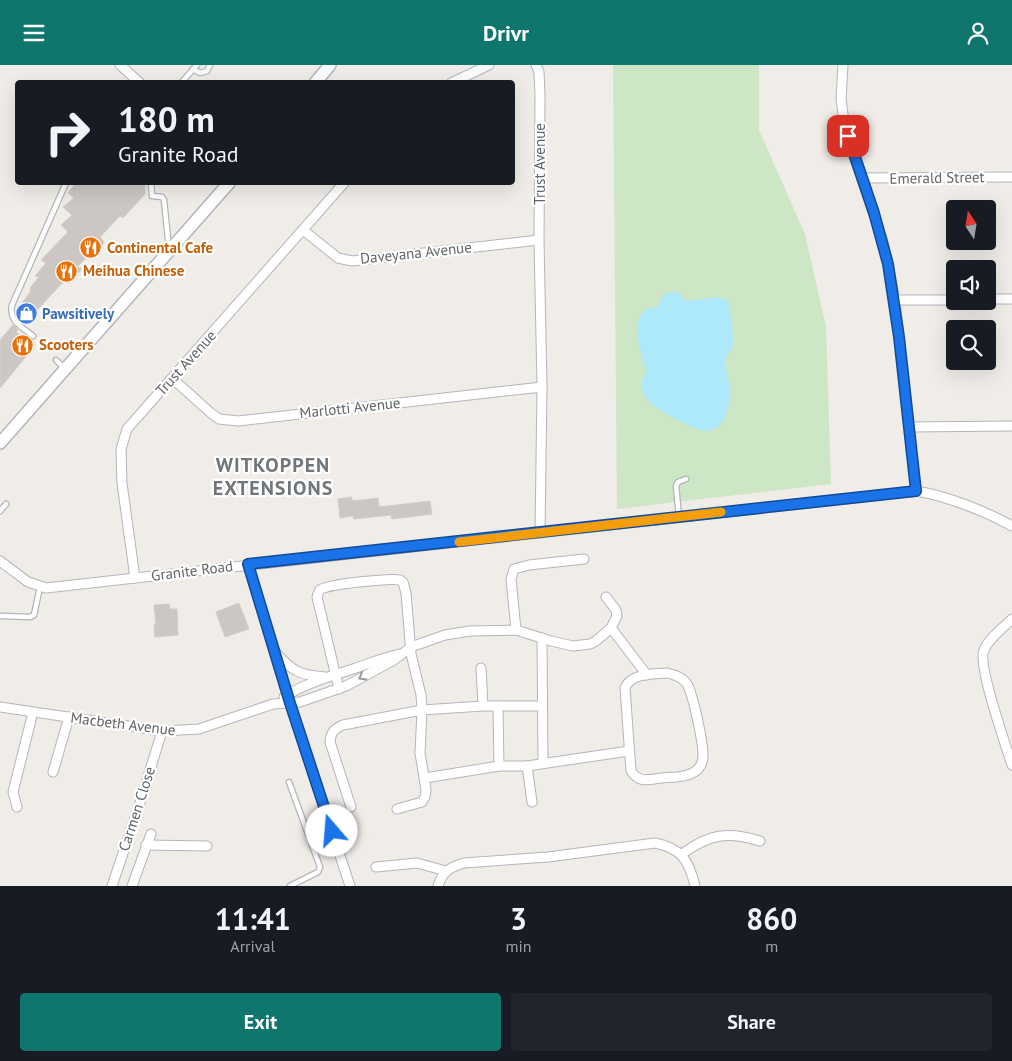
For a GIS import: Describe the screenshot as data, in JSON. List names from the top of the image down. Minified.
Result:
{"streets":{"street":["Trust Avenue","Emerald Street","Daveyana Avenue","Marlotti Avenue","Granite Road","Macbeth Avenue","Carmen Close"]},"crossings":[["Trust Avenue","Daveyana Avenue"],["Trust Avenue","Marlotti Avenue"],["Trust Avenue","Granite Road"],["Macbeth Avenue","Carmen Close"]],"districts":["WITKOPPEN EXTENSIONS"],"places":{"restaurant":["Continental Cafe","Meihua Chinese","Scooters"],"shop":["Pawsitively"]},"north":"top","page":{"header":"Drivr","turn":["180 m","Granite Road"],"eta":["11:41","Arrival","3","min","860","m"],"buttons":["Exit","Share"]}}
